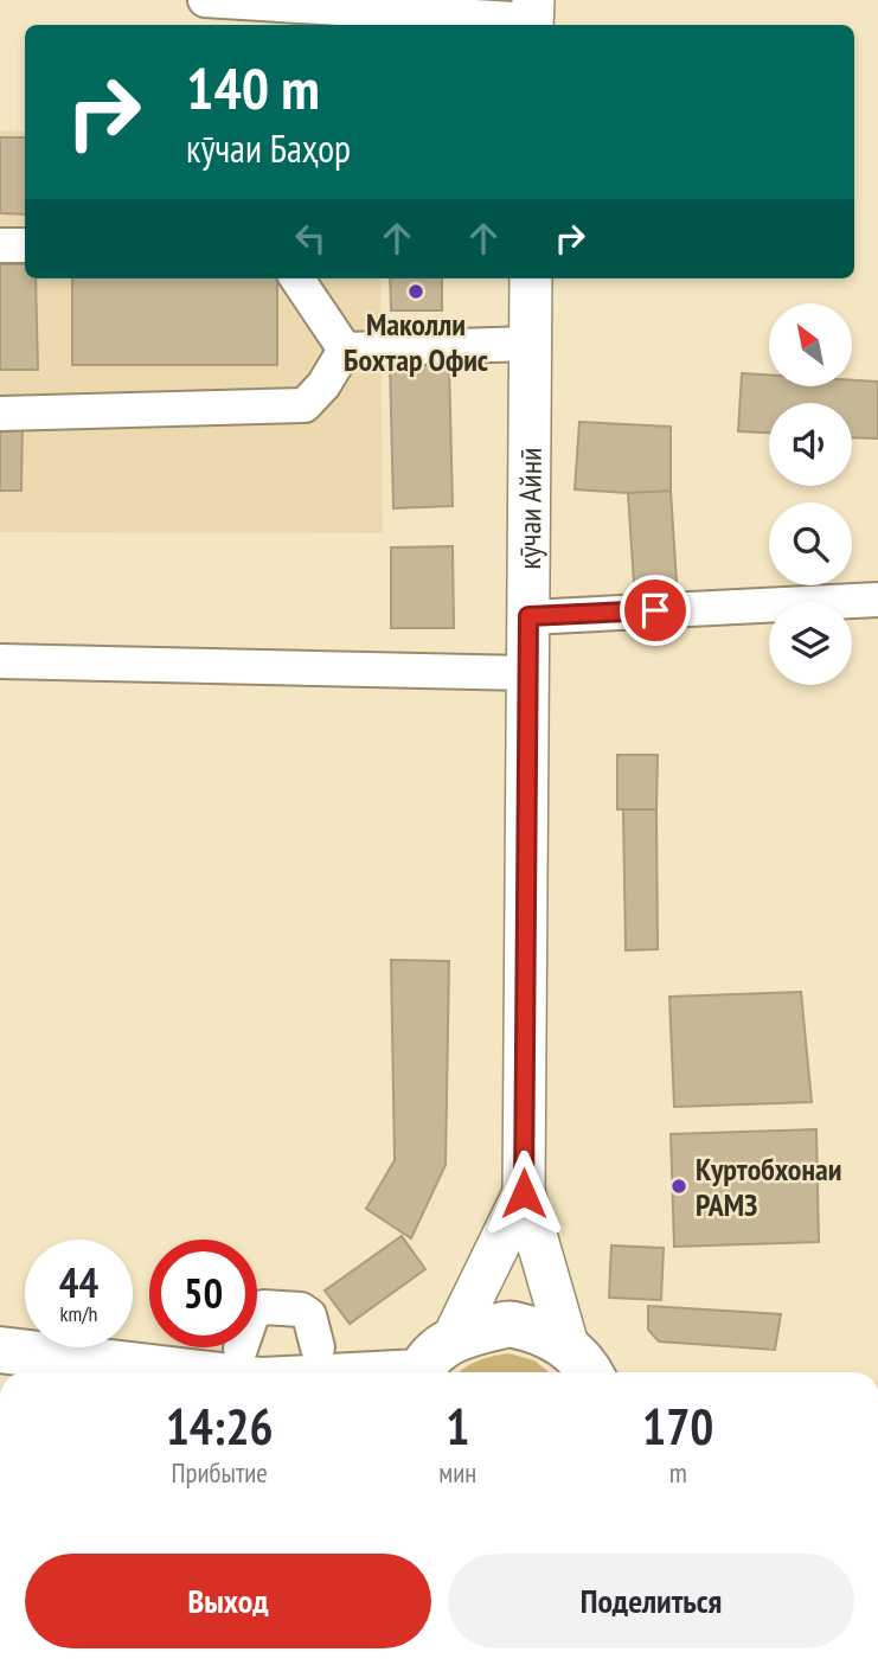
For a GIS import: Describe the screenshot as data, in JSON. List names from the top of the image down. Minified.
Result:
{"streets":{"main road":["кӯчаи Айнӣ"]},"places":["Маколли Бохтар Офис","Куртобхонаи РАМЗ"],"north":"top left","page":{"turn":["140 m","кӯчаи Баҳор"],"speed":"44 km/h","limit":"50","eta":["14:26","Прибытие","1","мин","170","m"],"buttons":["Выход","Поделиться"]}}
